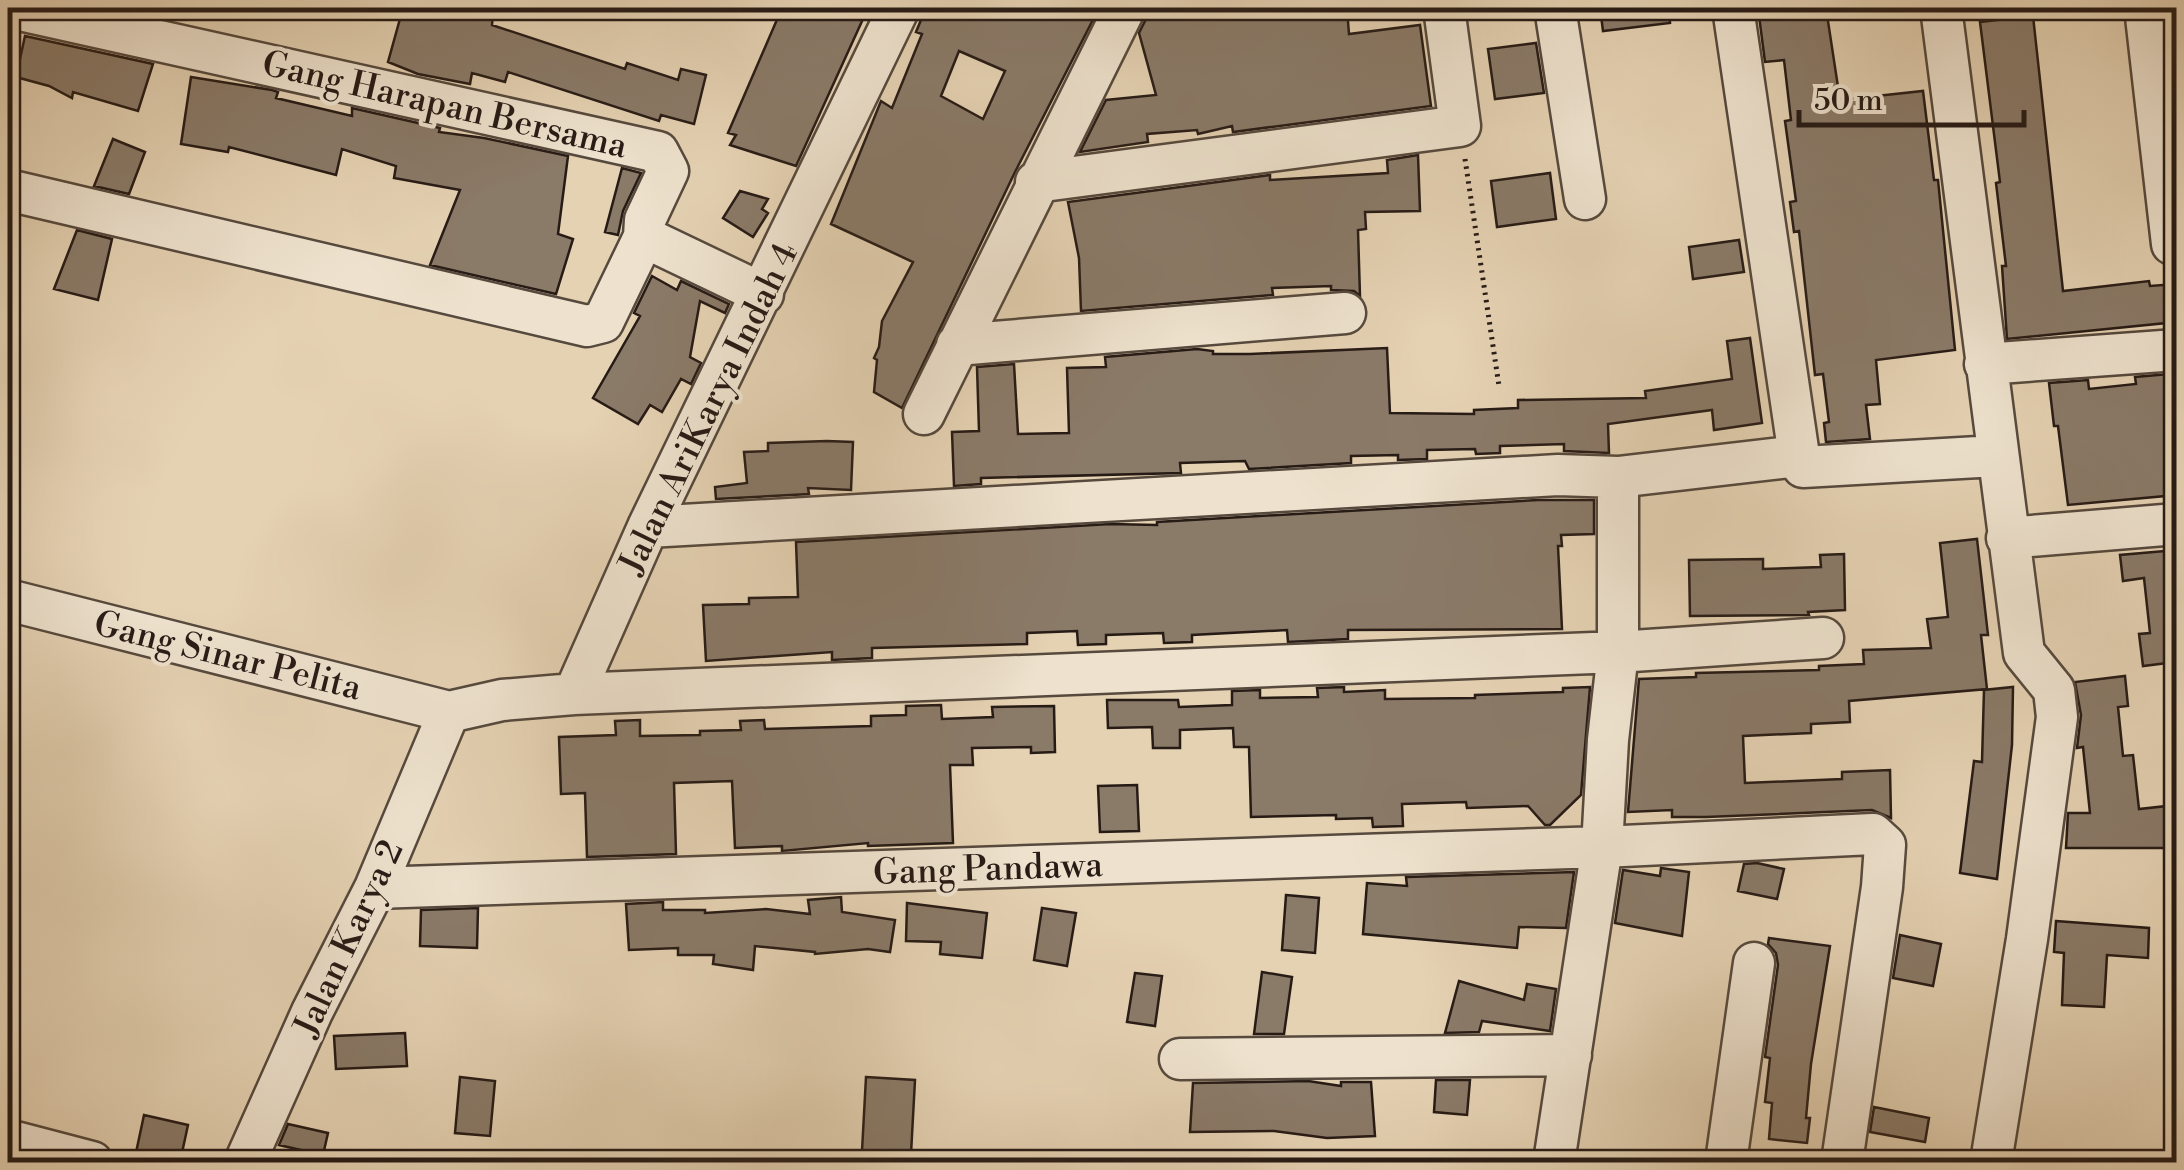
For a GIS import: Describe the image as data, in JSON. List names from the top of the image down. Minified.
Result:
{"streets":{"street":["Gang Harapan Bersama","Jalan AriKarya Indah 4","Gang Sinar Pelita","Gang Pandawa","Jalan Karya 2"]},"crossings":[["Gang Sinar Pelita","Jalan Karya 2"],["Gang Pandawa","Jalan Karya 2"]],"scale_bar":"50 m"}
